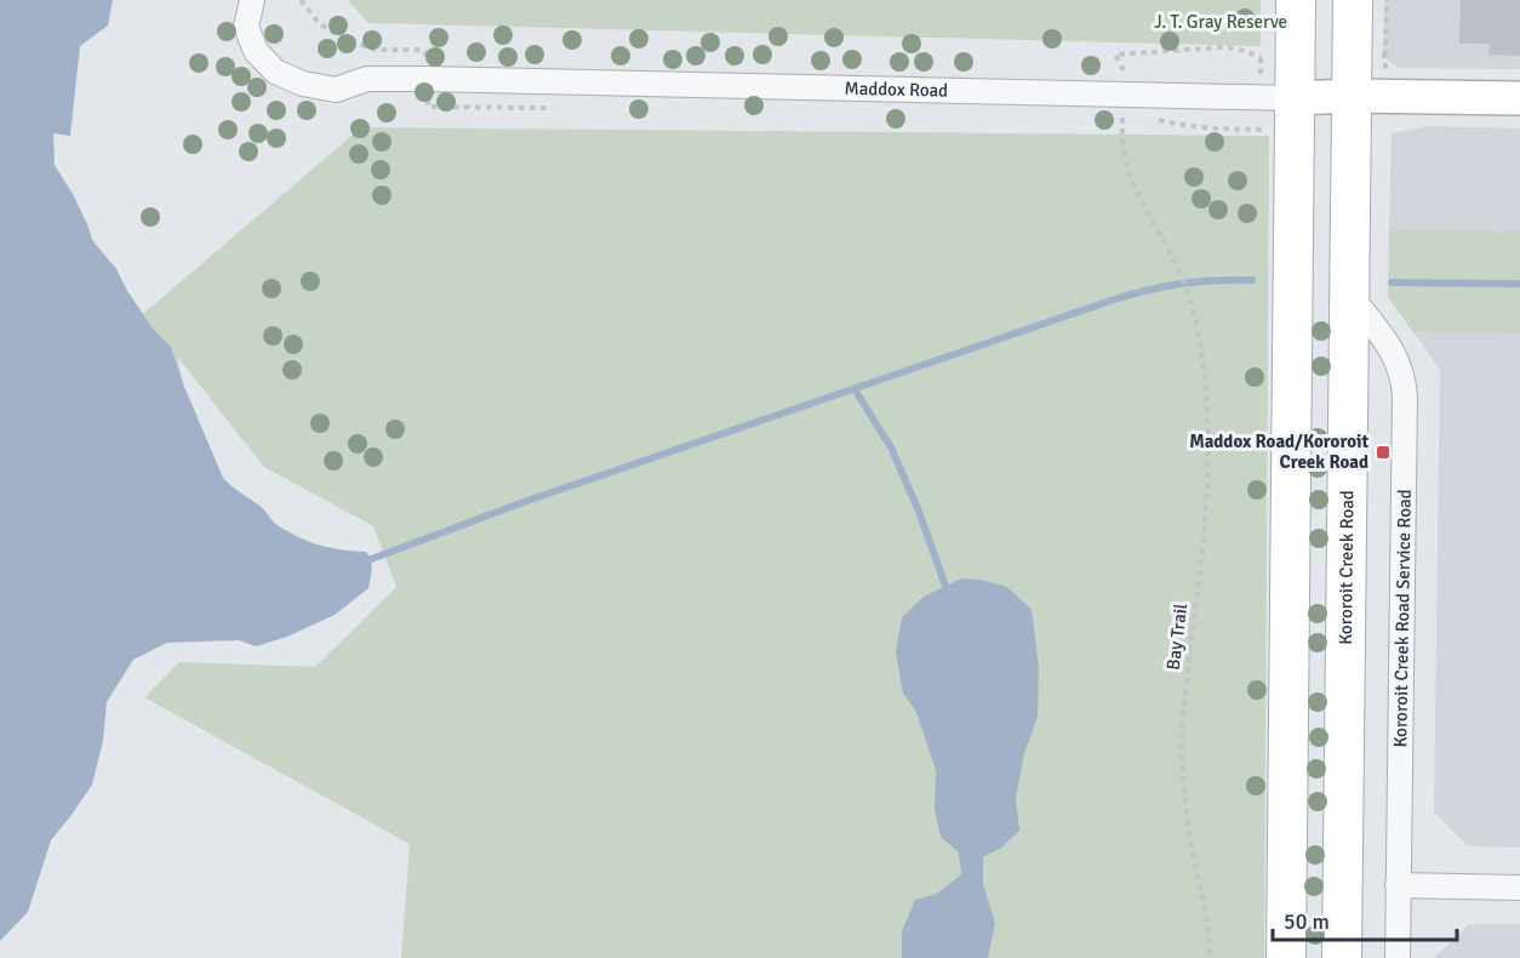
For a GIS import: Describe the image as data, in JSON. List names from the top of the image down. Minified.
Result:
{"streets":{"main road":["Kororoit Creek Road"],"street":["Maddox Road","Kororoit Creek Road Service Road"],"path":["Bay Trail"]},"crossings":[["Maddox Road","Kororoit Creek Road"],["Kororoit Creek Road","Kororoit Creek Road Service Road"]],"parks":["J. T. Gray Reserve"],"places":{"transit":["Maddox Road/Kororoit Creek Road"]},"scale_bar":"50 m"}
